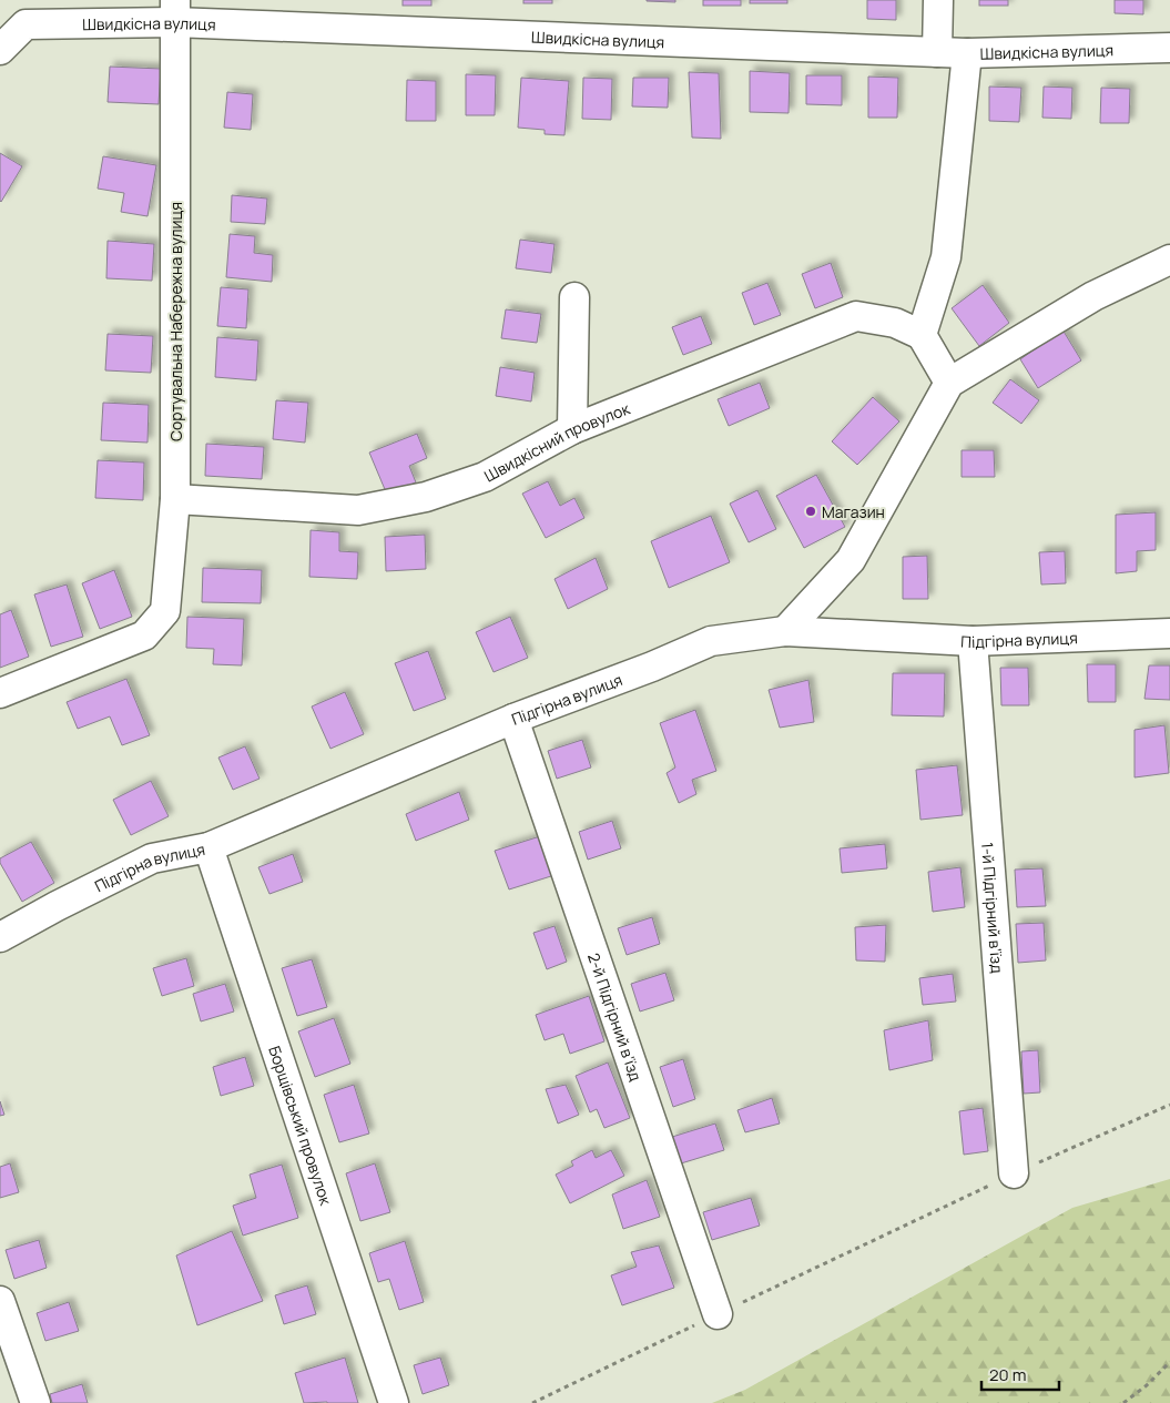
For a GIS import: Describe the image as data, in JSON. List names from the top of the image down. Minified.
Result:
{"streets":{"street":["Швидкісна вулиця","Сортувальна Набережна вулиця","Швидкісний провулок","Підгірна вулиця","1-й Підгірний в’їзд","2-й Підгірний в’їзд","Борщівський провулок"]},"crossings":[["Швидкісна вулиця","Сортувальна Набережна вулиця"],["Сортувальна Набережна вулиця","Швидкісний провулок"],["Підгірна вулиця","1-й Підгірний в’їзд"],["Підгірна вулиця","2-й Підгірний в’їзд"],["Підгірна вулиця","Борщівський провулок"]],"places":["Магазин"],"scale_bar":"20 m"}
